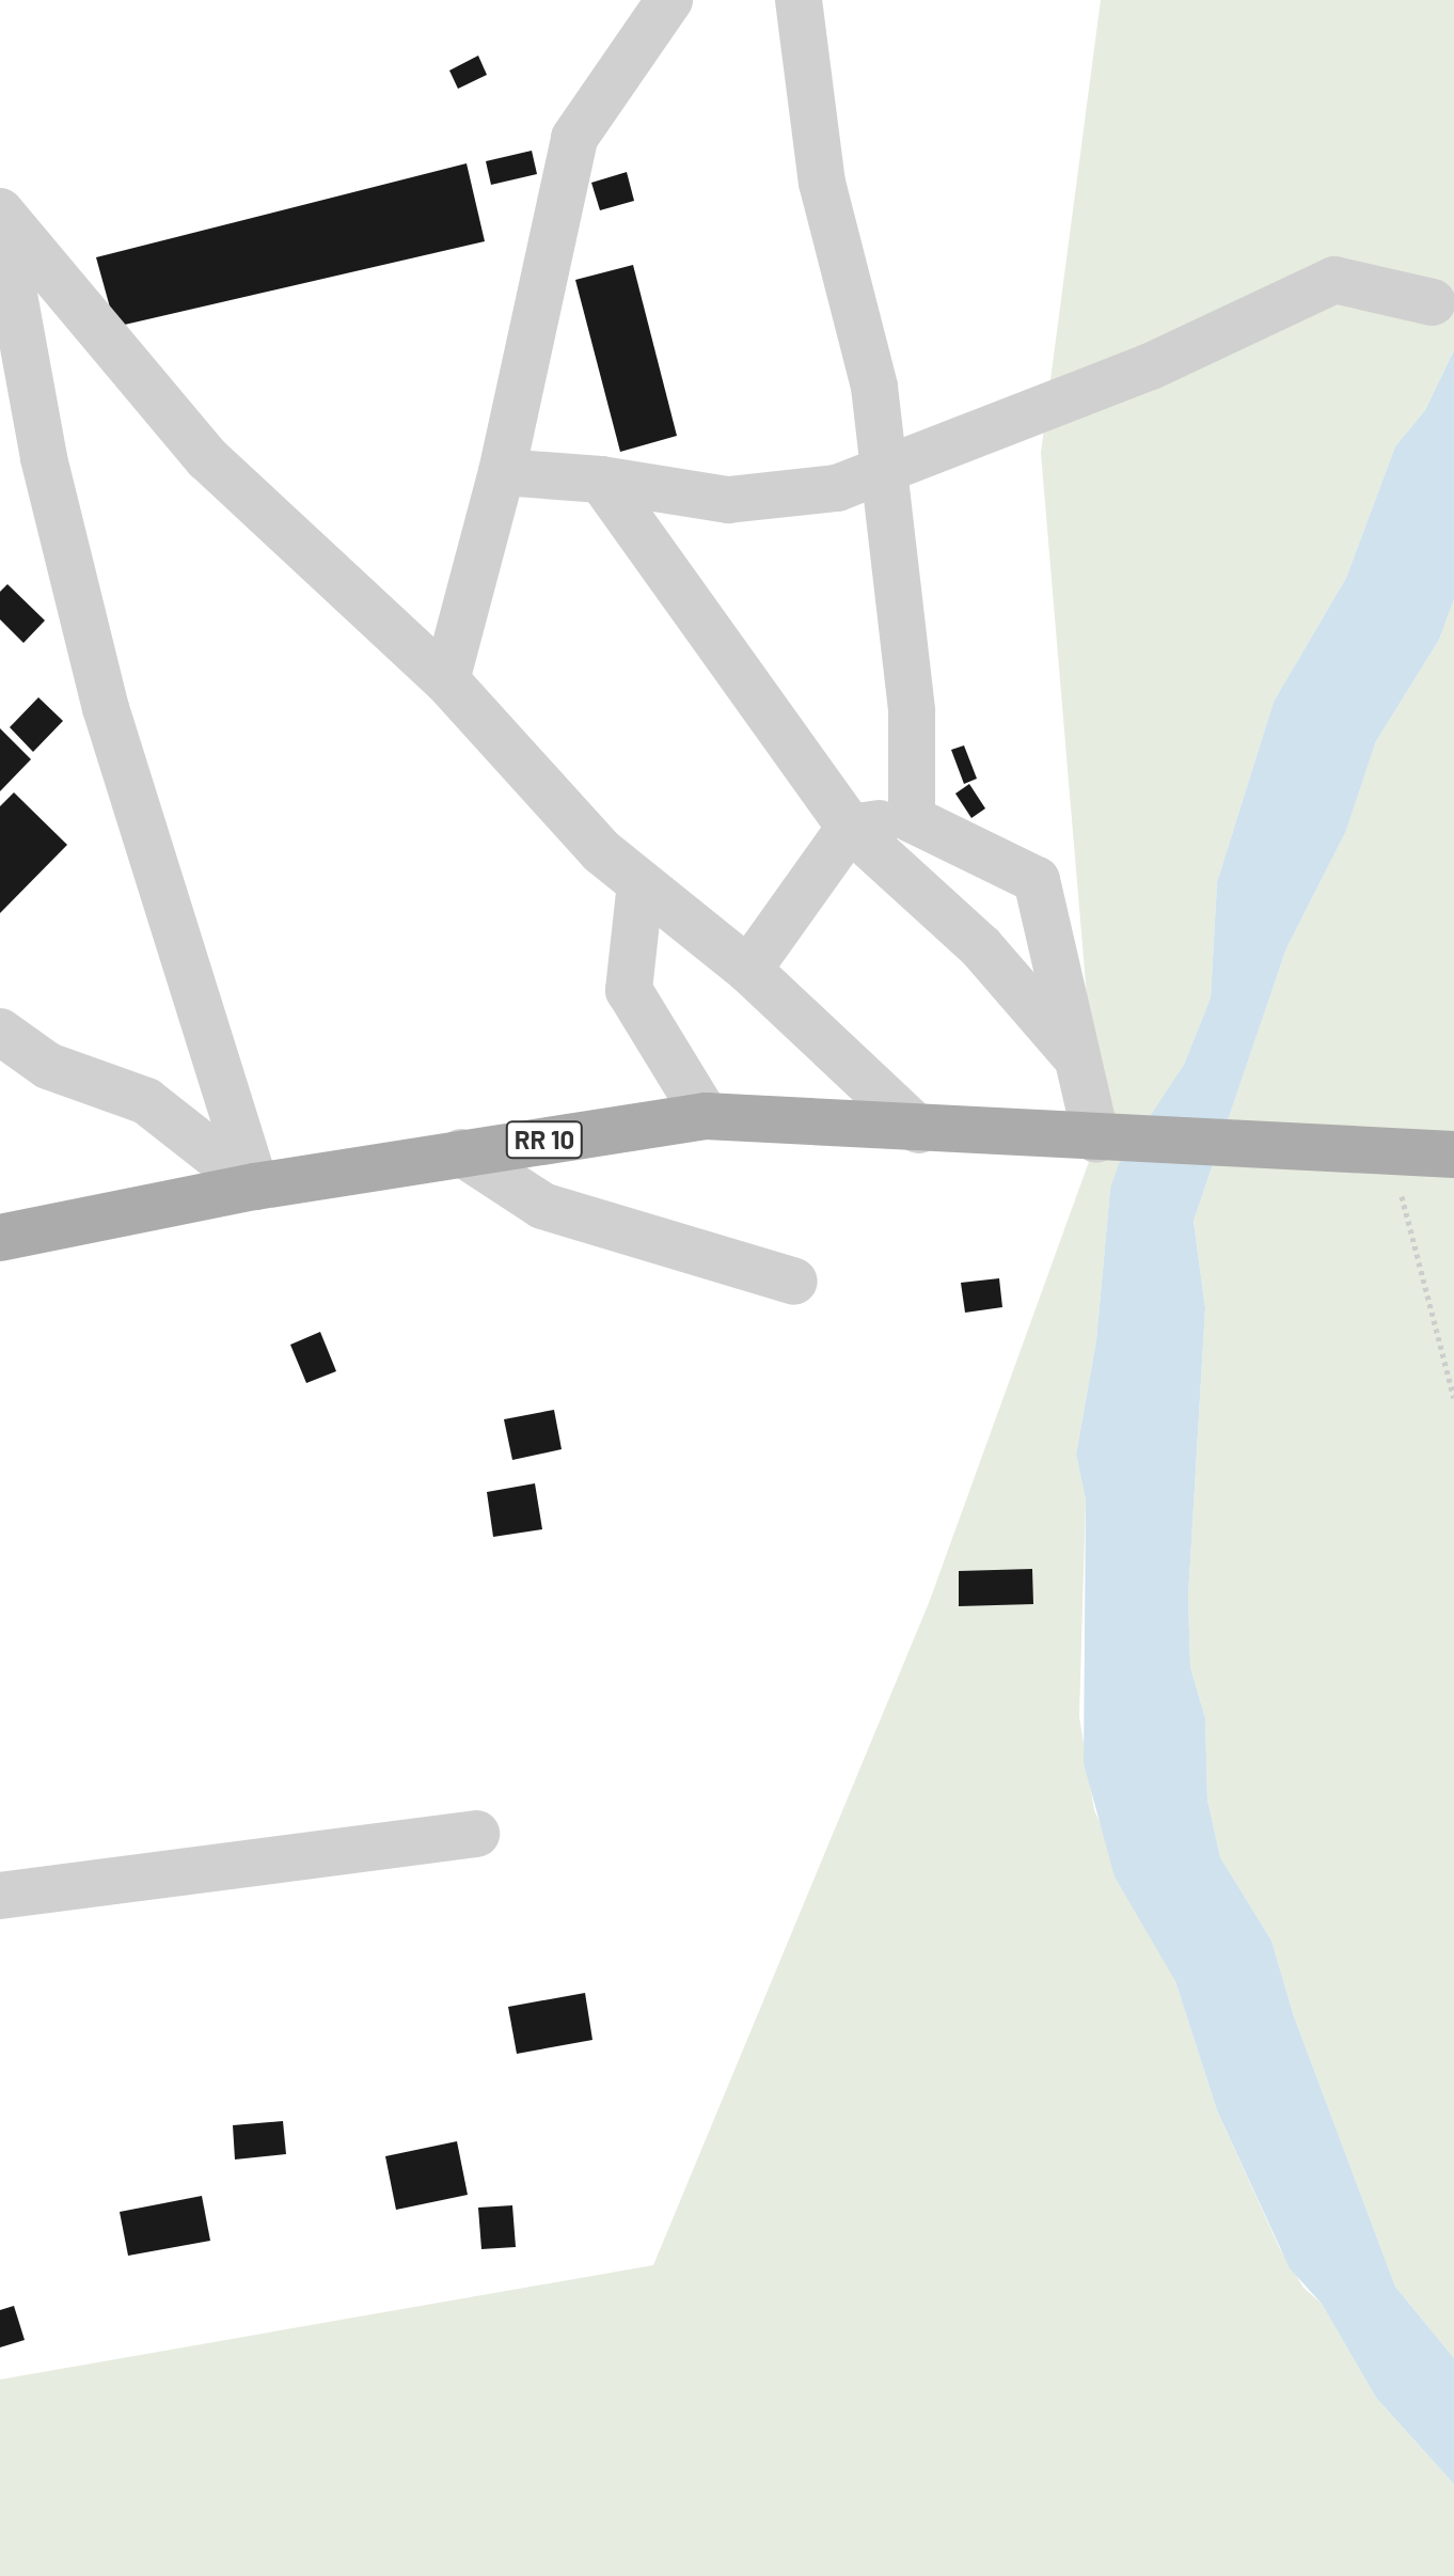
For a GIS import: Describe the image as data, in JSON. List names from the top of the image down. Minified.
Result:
{"streets":{"main road":["RR 10"]}}
